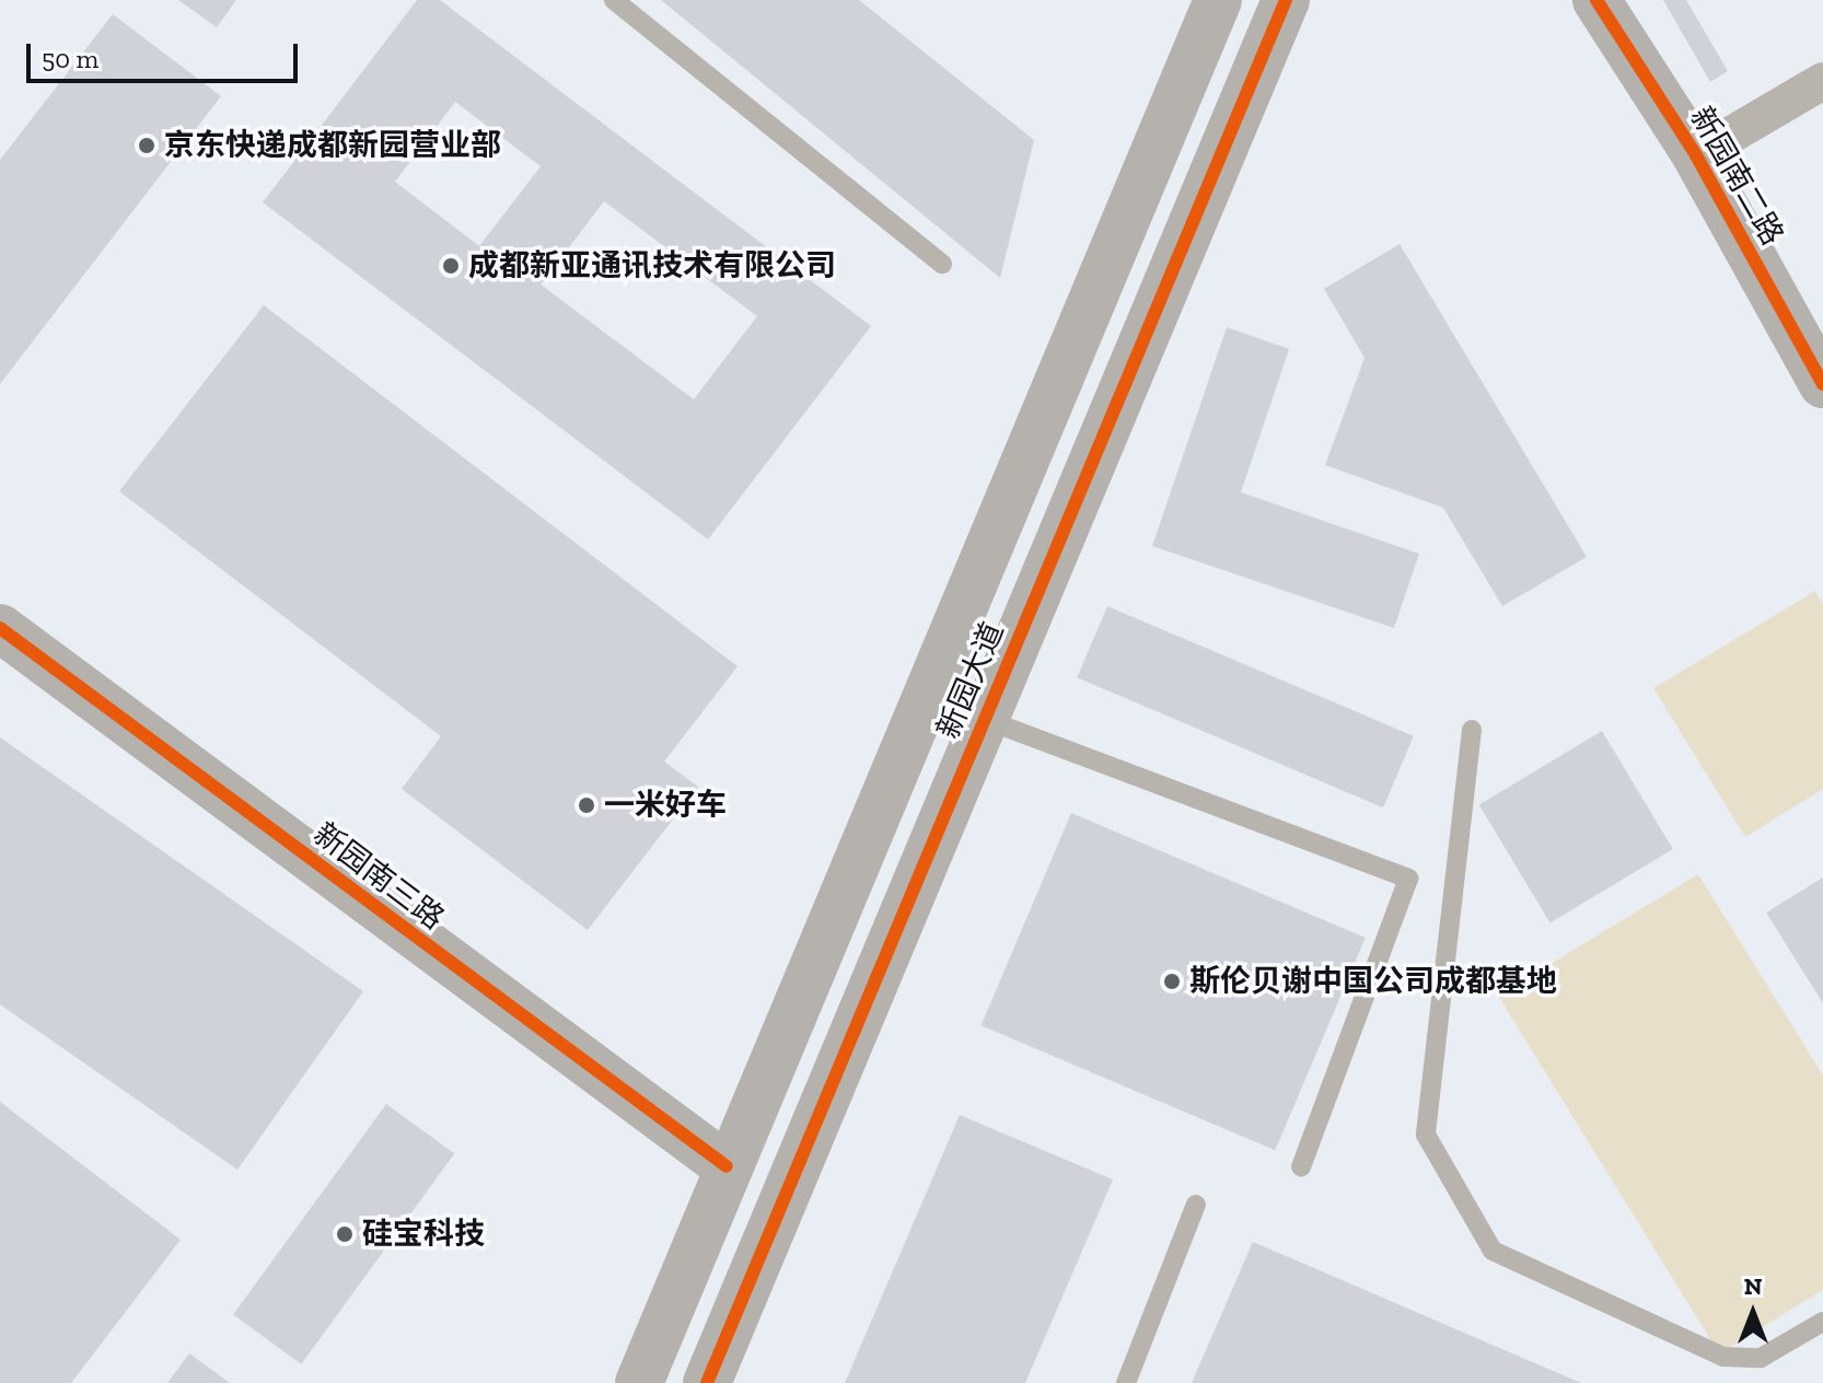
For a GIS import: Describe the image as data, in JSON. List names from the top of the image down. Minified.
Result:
{"streets":{"street":["新园南二路","新园大道","新园南三路"]},"crossings":[["新园大道","新园南三路"]],"places":["京东快递成都新园营业部","成都新亚通讯技术有限公司","一米好车","斯伦贝谢中国公司成都基地","硅宝科技"],"scale_bar":"50 m","north":"top"}
